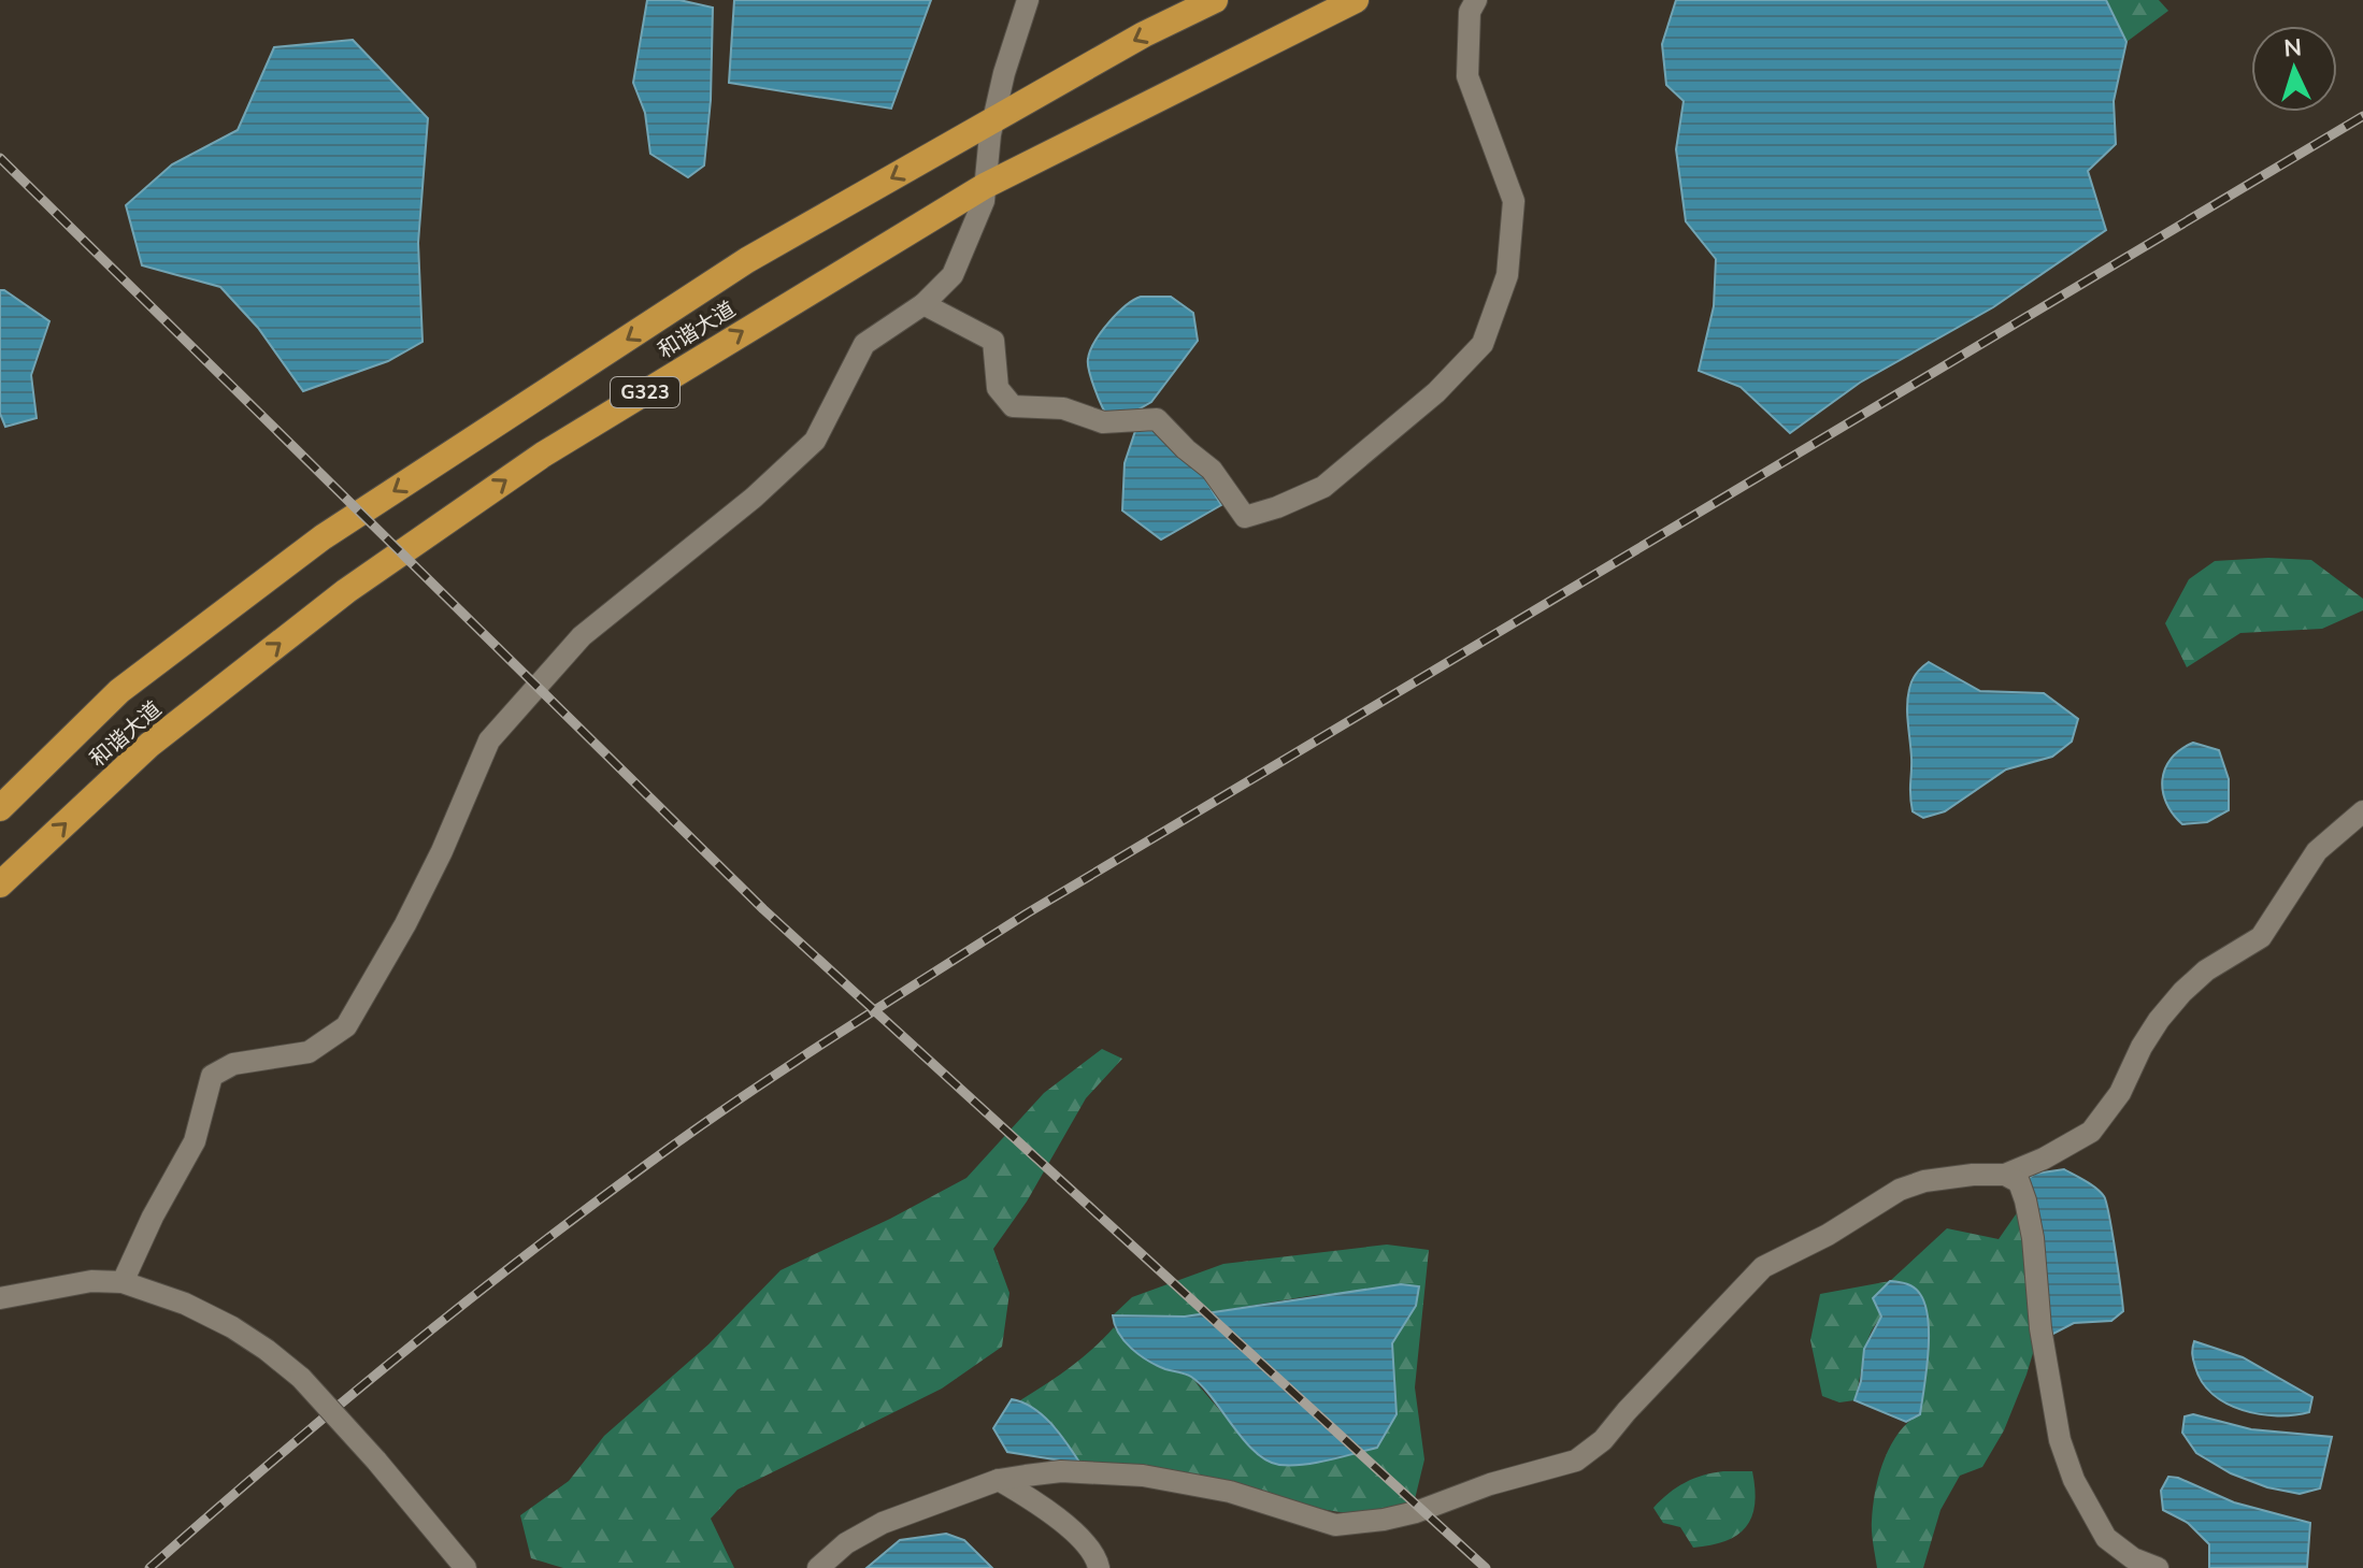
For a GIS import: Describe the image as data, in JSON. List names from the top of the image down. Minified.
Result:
{"streets":{"highway":["和谐大道","G323"]},"north":"top"}
